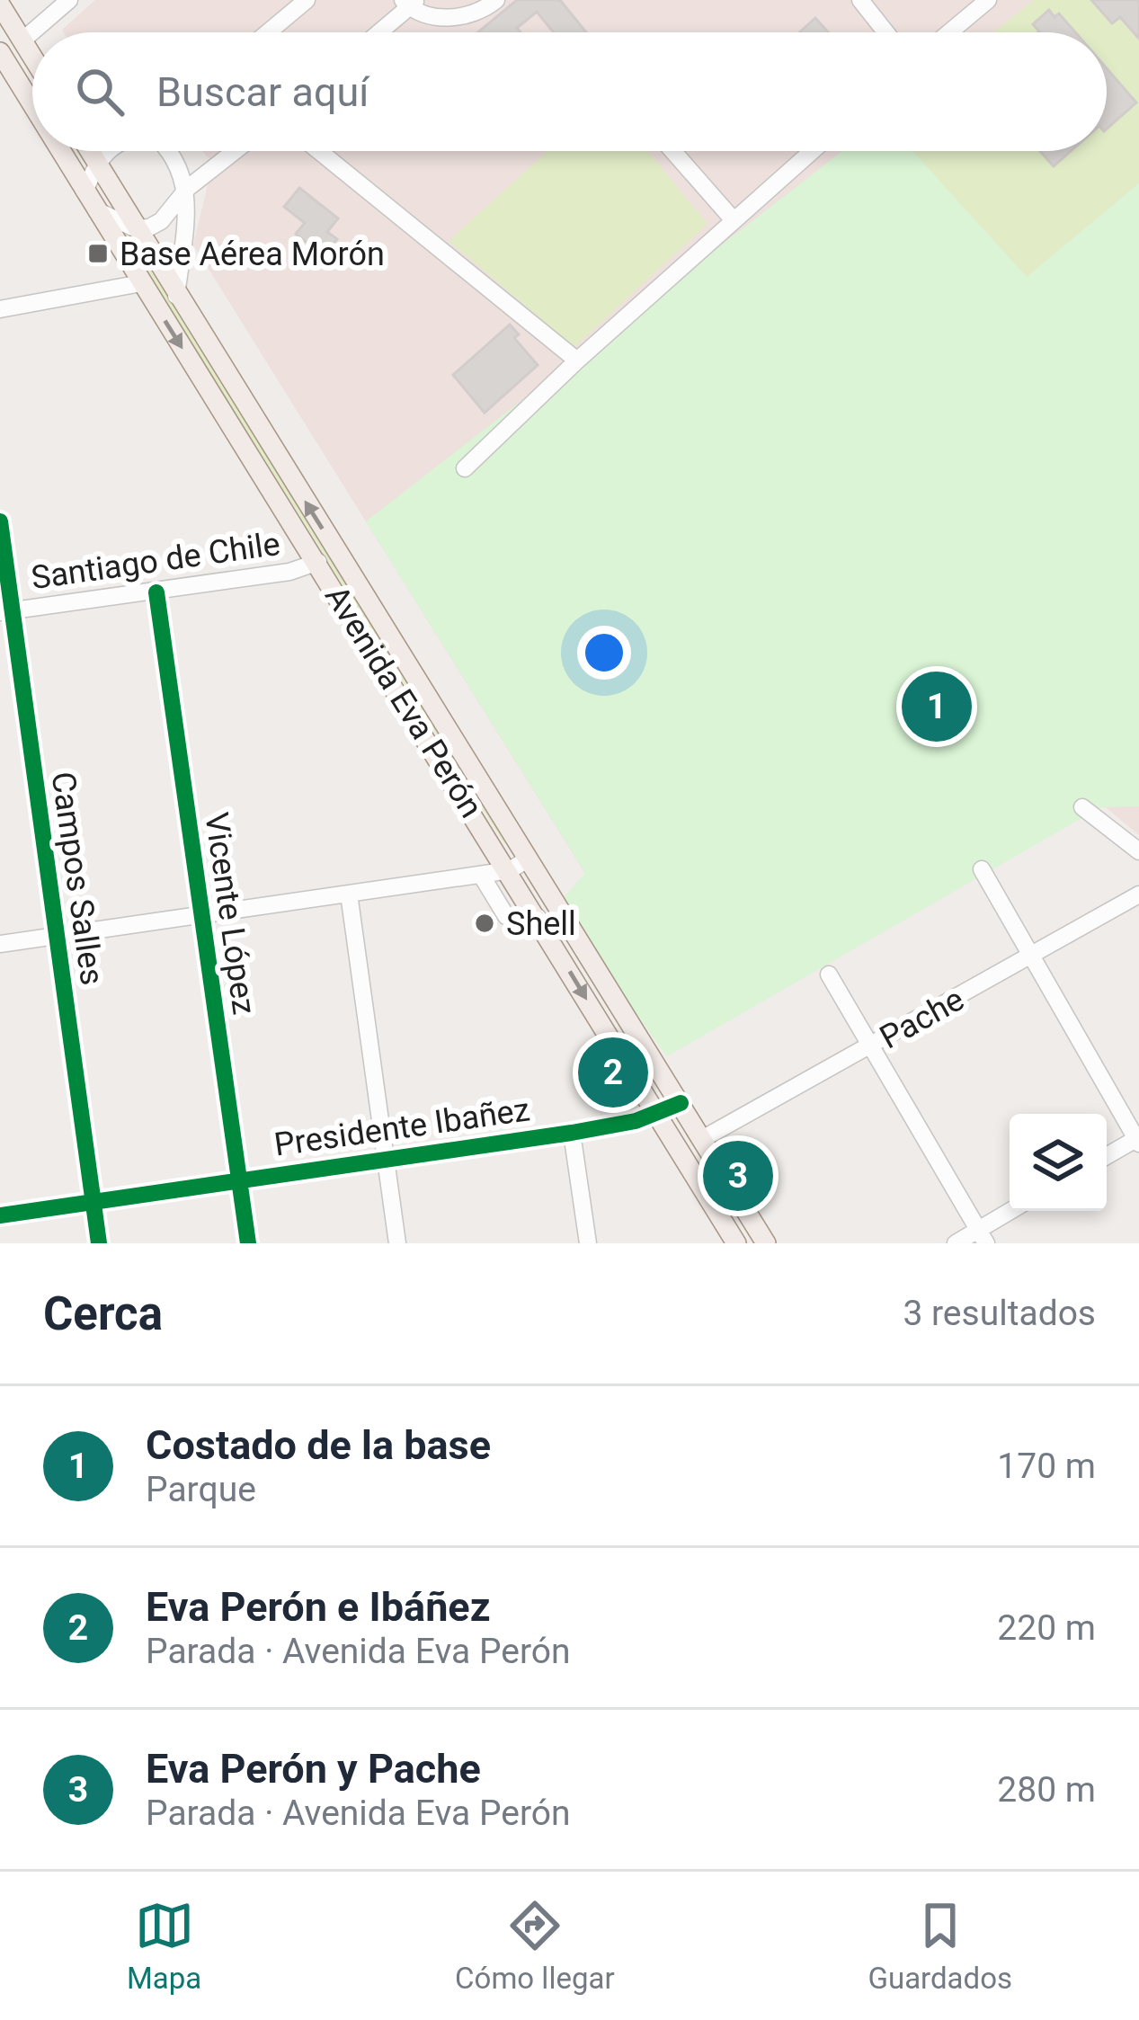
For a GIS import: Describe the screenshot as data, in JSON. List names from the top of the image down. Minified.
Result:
{"streets":{"main road":["Avenida Eva Perón"],"street":["Santiago de Chile","Campos Salles","Vicente López","Pache","Presidente Ibañez"]},"crossings":[["Santiago de Chile","Avenida Eva Perón"],["Santiago de Chile","Campos Salles"],["Santiago de Chile","Vicente López"],["Avenida Eva Perón","Pache"],["Avenida Eva Perón","Presidente Ibañez"],["Campos Salles","Presidente Ibañez"],["Vicente López","Presidente Ibañez"]],"places":{"transit":["Base Aérea Morón"],"other":["Shell"]},"page":{"search":"Buscar aquí","pins":["1","2","3"],"heading":["Cerca","3 resultados"],"list":[{"mark":"1","name":"Costado de la base","note":"Parque","value":"170 m"},{"mark":"2","name":"Eva Perón e Ibáñez","note":"Parada · Avenida Eva Perón","value":"220 m"},{"mark":"3","name":"Eva Perón y Pache","note":"Parada · Avenida Eva Perón","value":"280 m"}],"nav":["Mapa","Cómo llegar","Guardados"]}}
